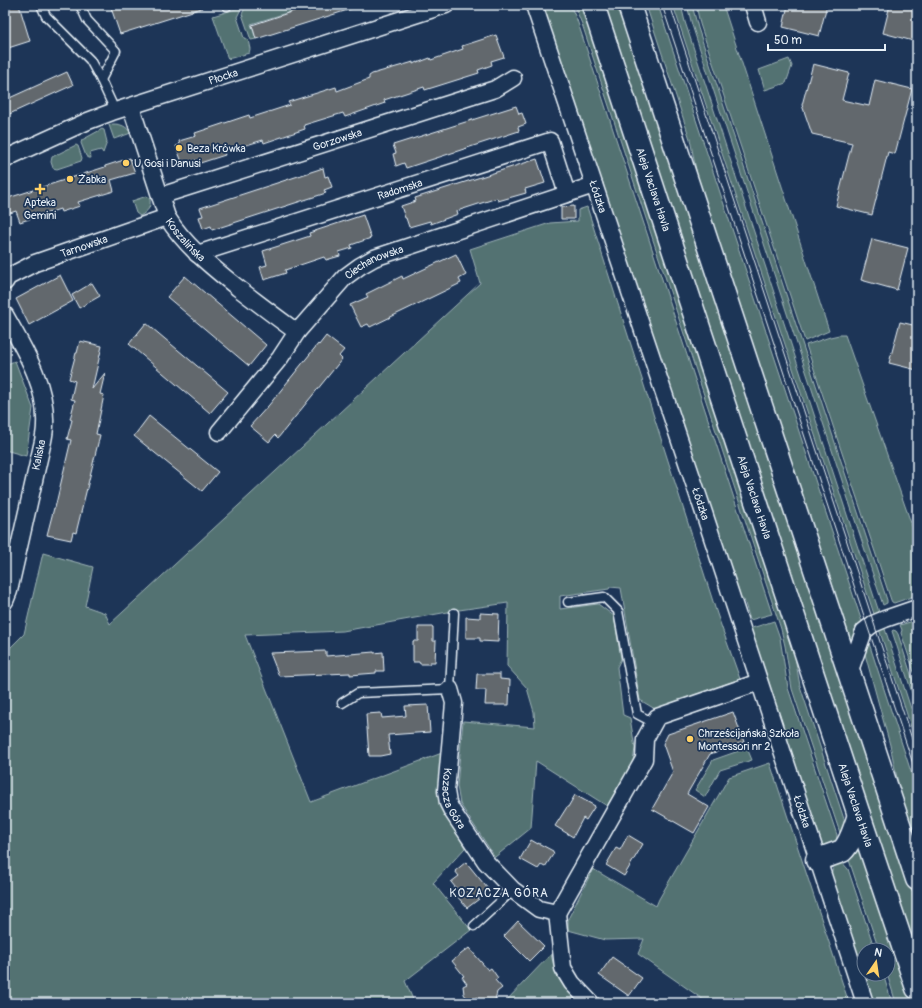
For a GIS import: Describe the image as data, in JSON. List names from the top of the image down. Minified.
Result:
{"streets":{"main road":["Aleja Vaclava Havla"],"street":["Płocka","Gorzowska","Radomska","Łódzka","Koszalińska","Tarnowska","Ciechanowska","Kaliska","Kozacza Góra"]},"crossings":[["Płocka","Koszalińska"],["Gorzowska","Koszalińska"],["Radomska","Koszalińska"],["Radomska","Ciechanowska"],["Łódzka","Ciechanowska"],["Koszalińska","Tarnowska"],["Koszalińska","Ciechanowska"]],"districts":["KOZACZA GÓRA"],"places":{"other":["Beza Krówka","U Gosi i Danusi","Żabka","Chrześcijańska Szkoła Montessori nr 2"],"health":["Apteka Gemini"]},"scale_bar":"50 m","north":"top"}
